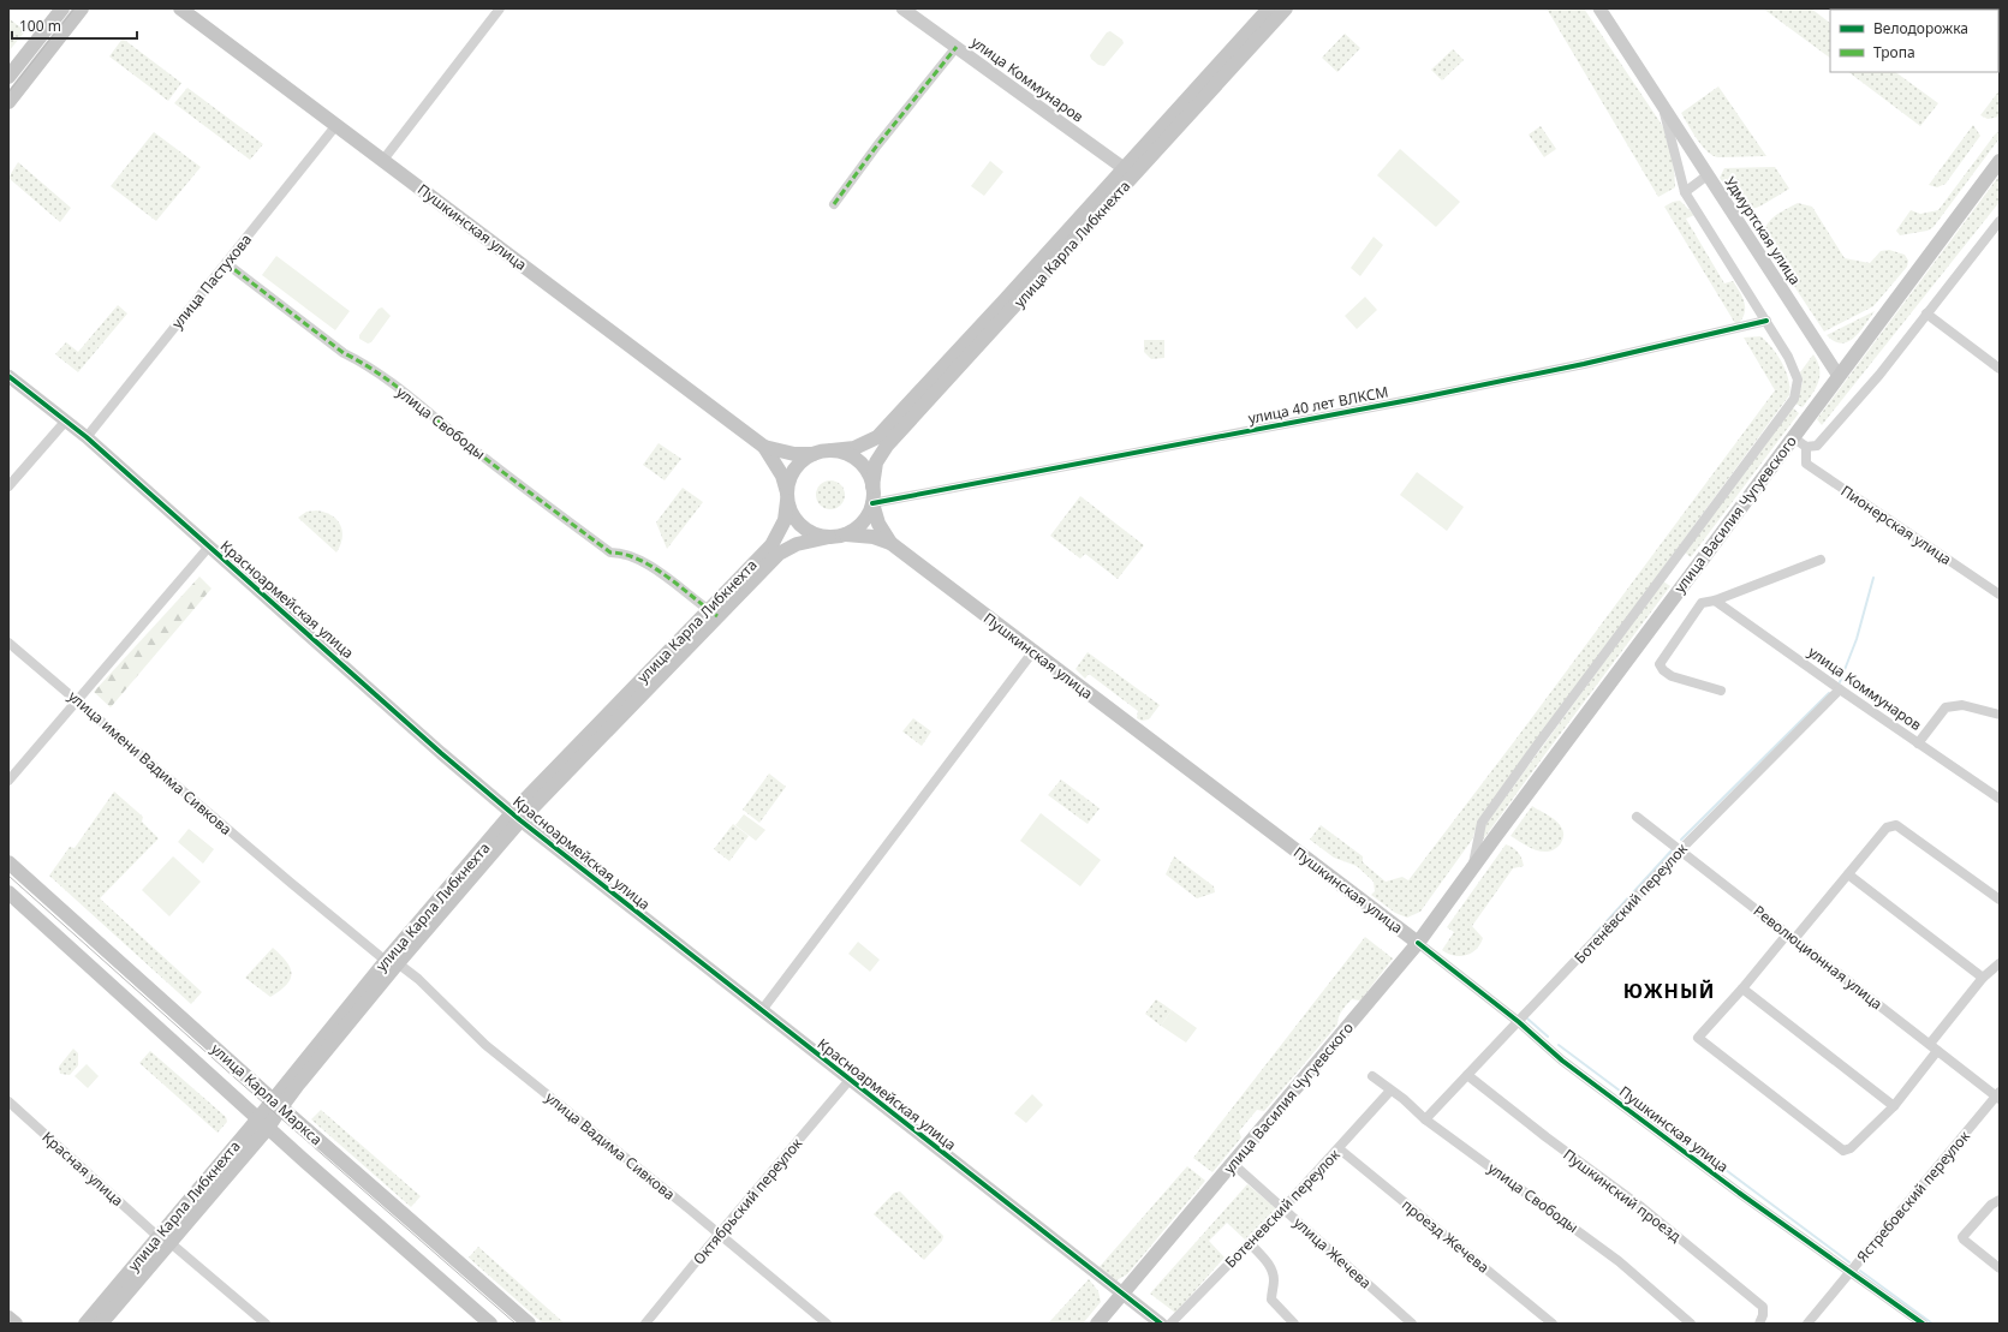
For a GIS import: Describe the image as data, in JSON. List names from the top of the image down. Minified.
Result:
{"streets":{"main road":["Пушкинская улица","улица Карла Либкнехта","улица Василия Чугуевского","улица Карла Маркса"],"street":["улица Коммунаров","Удмуртская улица","улица Пастухова","улица 40 лет ВЛКСМ","улица Свободы","Пионерская улица","Красноармейская улица","улица имени Вадима Сивкова","Ботенёвский переулок","Революционная улица","улица Вадима Сивкова","Красная улица","Пушкинский проезд","Ястребовский переулок","Октябрьский переулок","Ботеневский переулок","проезд Жечева","улица Жечева"]},"crossings":[["улица Коммунаров","улица Карла Либкнехта"],["улица Коммунаров","Ботенёвский переулок"],["Пушкинская улица","улица Карла Либкнехта"],["Пушкинская улица","улица Пастухова"],["Пушкинская улица","улица 40 лет ВЛКСМ"],["Пушкинская улица","улица Василия Чугуевского"],["Пушкинская улица","Ботенёвский переулок"],["Пушкинская улица","Ястребовский переулок"],["Удмуртская улица","улица 40 лет ВЛКСМ"],["Удмуртская улица","улица Василия Чугуевского"],["улица Карла Либкнехта","улица 40 лет ВЛКСМ"],["улица Карла Либкнехта","улица Свободы"],["улица Карла Либкнехта","Красноармейская улица"],["улица Карла Либкнехта","улица Карла Маркса"],["улица Карла Либкнехта","улица Вадима Сивкова"],["улица Карла Либкнехта","Красная улица"],["улица Пастухова","улица Свободы"],["улица Пастухова","Красноармейская улица"],["улица Свободы","Ботенёвский переулок"],["улица Свободы","Ботеневский переулок"],["улица Василия Чугуевского","Красноармейская улица"],["улица Василия Чугуевского","улица Жечева"],["Красноармейская улица","Октябрьский переулок"],["улица имени Вадима Сивкова","улица Вадима Сивкова"],["Ботенёвский переулок","Революционная улица"],["Ботенёвский переулок","Пушкинский проезд"],["Революционная улица","Ястребовский переулок"],["улица Вадима Сивкова","Октябрьский переулок"],["Ботеневский переулок","проезд Жечева"],["Ботеневский переулок","улица Жечева"]],"districts":["ЮЖНЫЙ"],"legend":["Велодорожка","Тропа"],"scale_bar":"100 m"}
